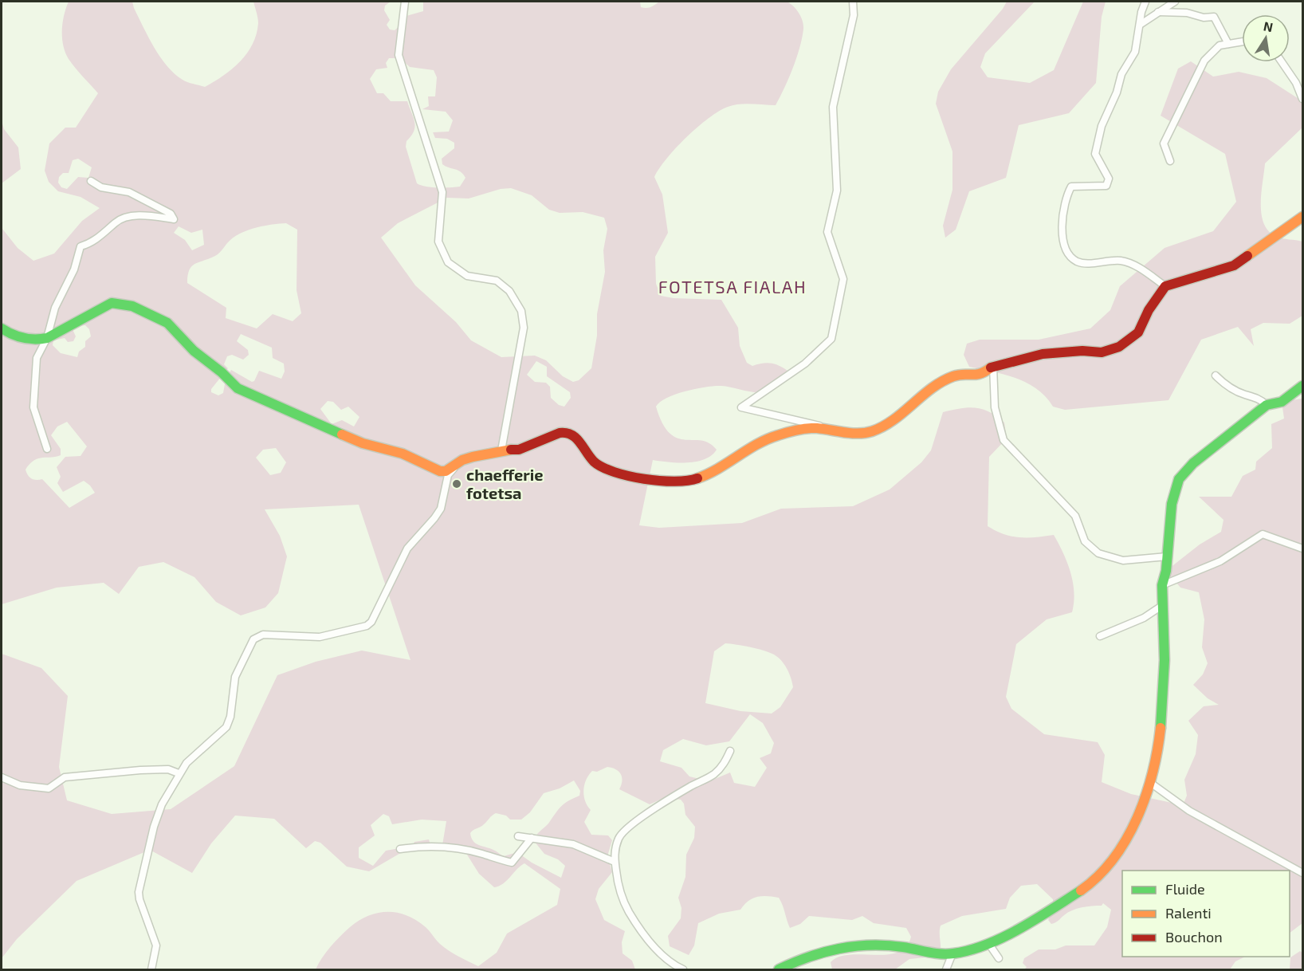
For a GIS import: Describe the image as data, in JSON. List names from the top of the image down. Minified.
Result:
{"districts":["FOTETSA FIALAH"],"places":["chaefferie fotetsa"],"legend":["Fluide","Ralenti","Bouchon"],"north":"top"}
